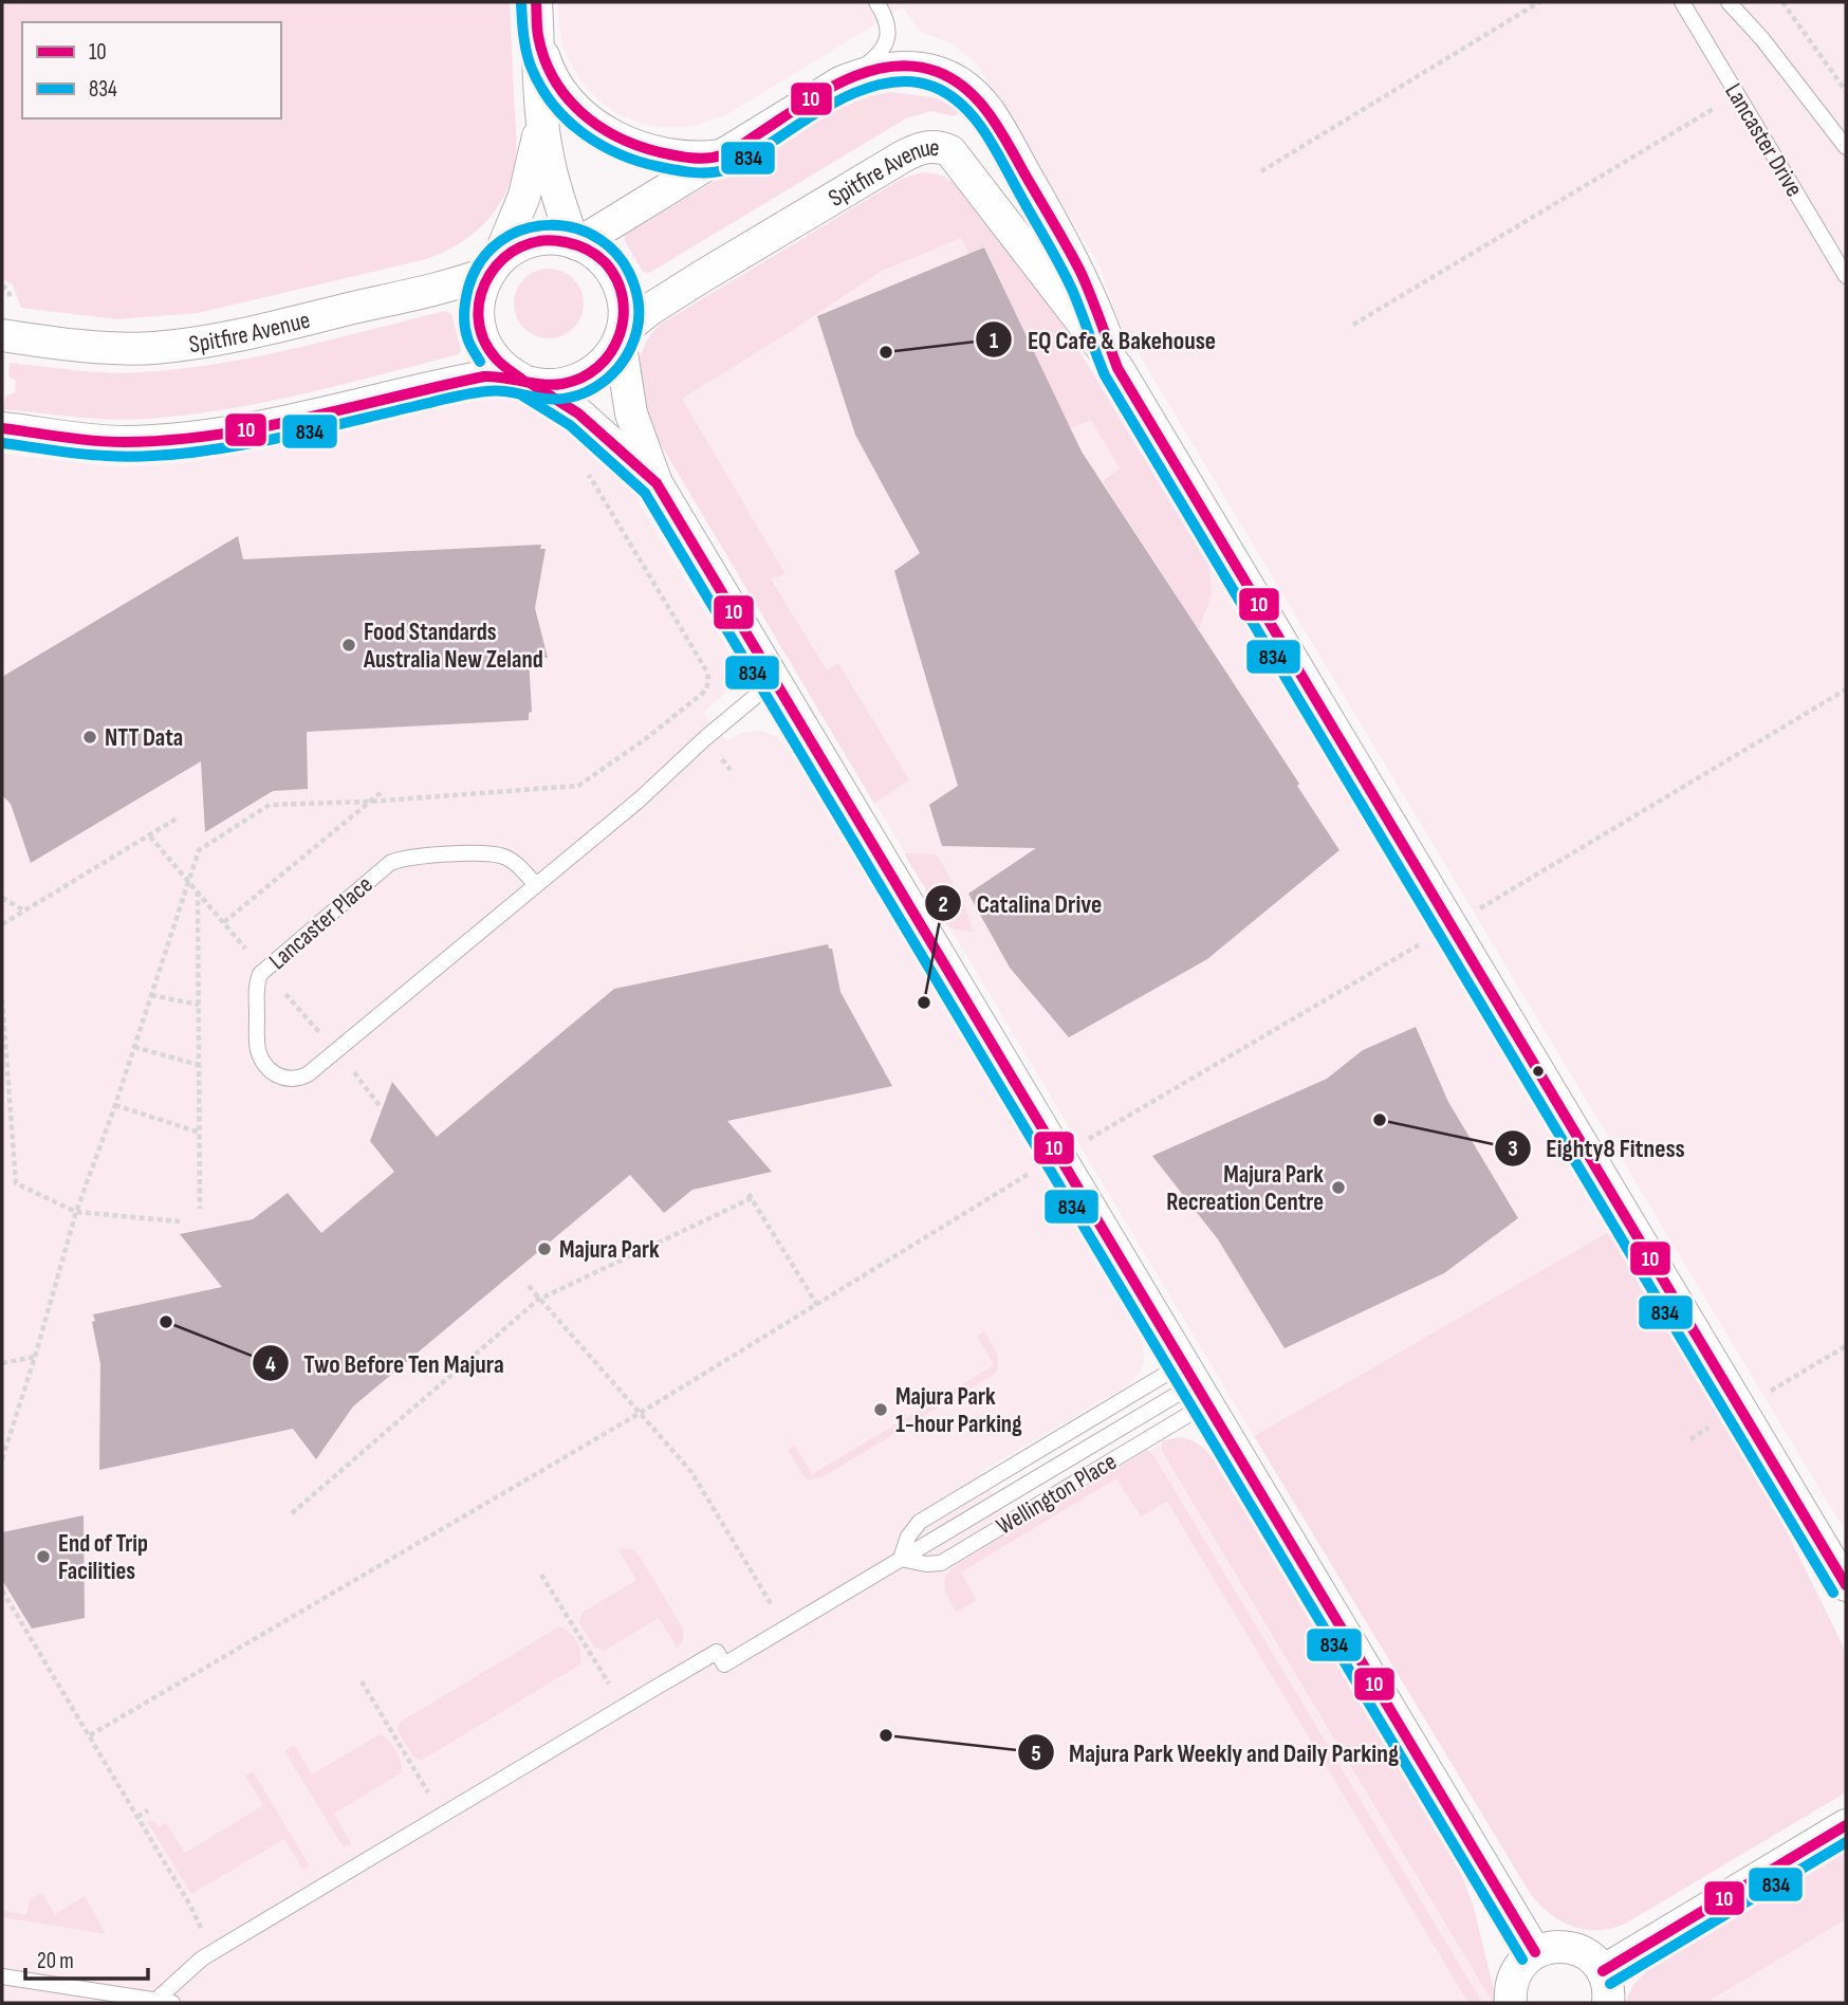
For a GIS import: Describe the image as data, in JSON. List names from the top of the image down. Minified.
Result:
{"streets":{"street":["Spitfire Avenue"],"lane":["Lancaster Drive","Lancaster Place","Wellington Place"]},"places":["EQ Cafe & Bakehouse","Food Standards Australia New Zeland","NTT Data","Catalina Drive","Eighty8 Fitness","Majura Park Recreation Centre","Majura Park","Two Before Ten Majura","Majura Park 1-hour Parking","End of Trip Facilities","Majura Park Weekly and Daily Parking"],"lines":["transit line 10","transit line 834"],"legend":["10","834"],"scale_bar":"20 m"}
